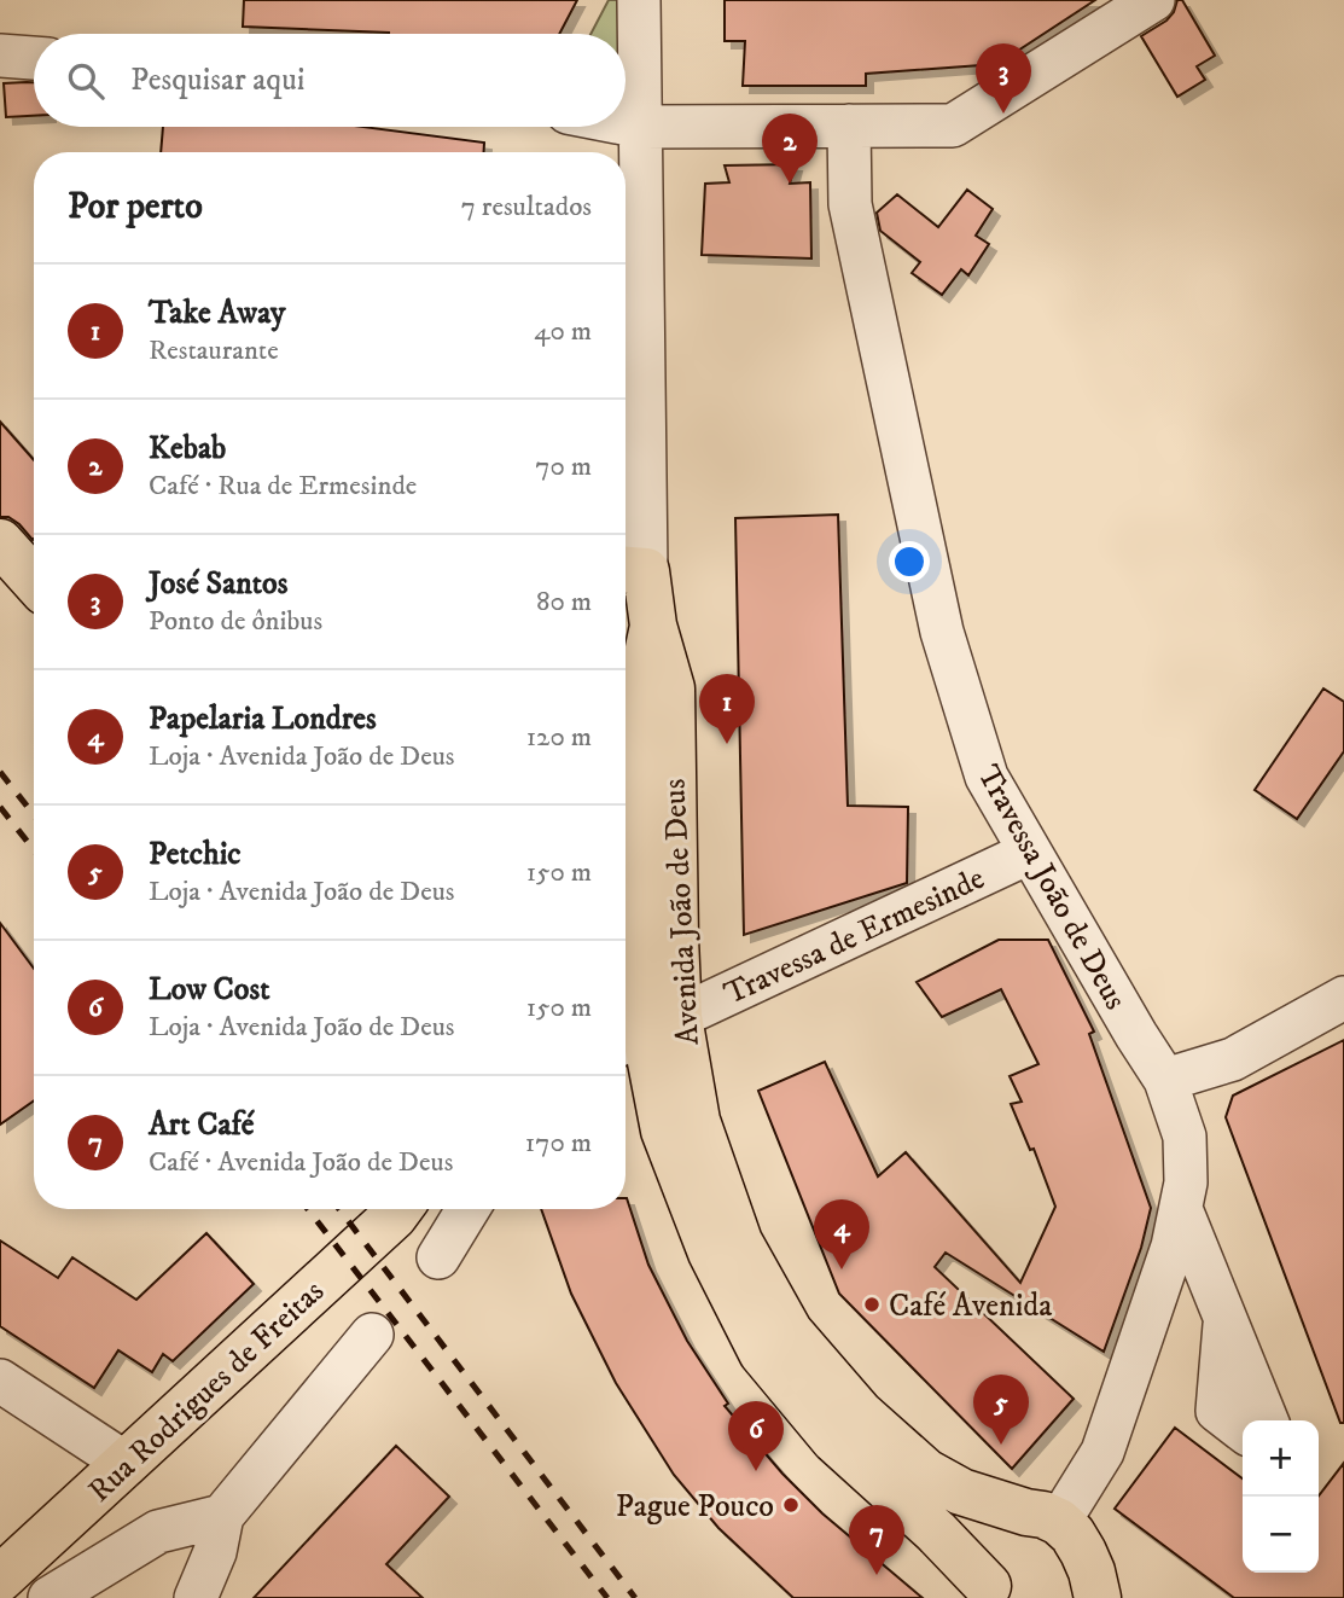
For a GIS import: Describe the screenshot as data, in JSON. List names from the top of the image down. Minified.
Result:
{"streets":{"main road":["Avenida João de Deus","Rua Rodrigues de Freitas"],"street":["Travessa João de Deus","Travessa de Ermesinde"]},"crossings":[["Travessa João de Deus","Avenida João de Deus"],["Travessa João de Deus","Travessa de Ermesinde"],["Avenida João de Deus","Travessa de Ermesinde"]],"places":["Café Avenida","Pague Pouco"],"page":{"search":"Pesquisar aqui","pins":["3","2","1","4","5","6","7"],"heading":["Por perto","7 resultados"],"list":[{"mark":"1","name":"Take Away","note":"Restaurante","value":"40 m"},{"mark":"2","name":"Kebab","note":"Café · Rua de Ermesinde","value":"70 m"},{"mark":"3","name":"José Santos","note":"Ponto de ônibus","value":"80 m"},{"mark":"4","name":"Papelaria Londres","note":"Loja · Avenida João de Deus","value":"120 m"},{"mark":"5","name":"Petchic","note":"Loja · Avenida João de Deus","value":"150 m"},{"mark":"6","name":"Low Cost","note":"Loja · Avenida João de Deus","value":"150 m"},{"mark":"7","name":"Art Café","note":"Café · Avenida João de Deus","value":"170 m"}],"map_buttons":["+","−"]}}
